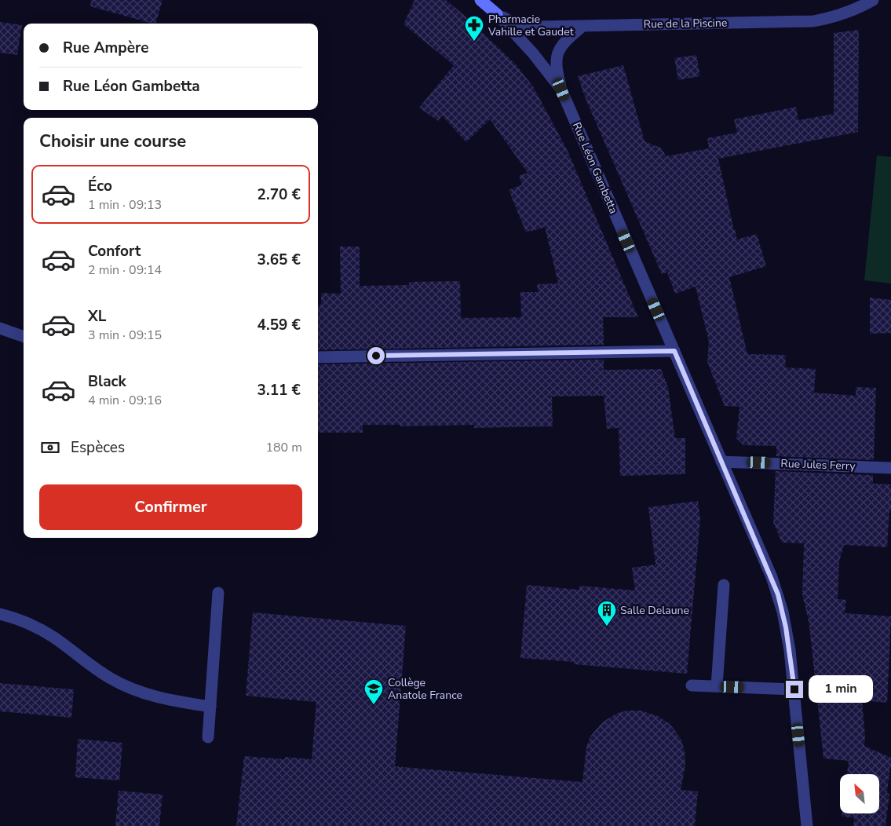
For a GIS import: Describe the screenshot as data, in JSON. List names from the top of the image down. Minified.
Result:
{"streets":{"street":["Rue de la Piscine","Rue Léon Gambetta","Rue Jules Ferry"]},"crossings":[["Rue de la Piscine","Rue Léon Gambetta"],["Rue Léon Gambetta","Rue Jules Ferry"]],"places":{"pharmacy":["Pharmacie Vahille et Gaudet"],"building":["Salle Delaune"],"school or university":["Collège Anatole France"]},"north":"top left","page":{"banner":["Rue Ampère","Rue Léon Gambetta"],"heading":"Choisir une course","list":[{"name":"Éco","note":"1 min · 09:13","value":"2.70 €"},{"name":"Confort","note":"2 min · 09:14","value":"3.65 €"},{"name":"XL","note":"3 min · 09:15","value":"4.59 €"},{"name":"Black","note":"4 min · 09:16","value":"3.11 €"}],"pay":["Espèces","180 m"],"buttons":"Confirmer","bubble":"1 min"}}
